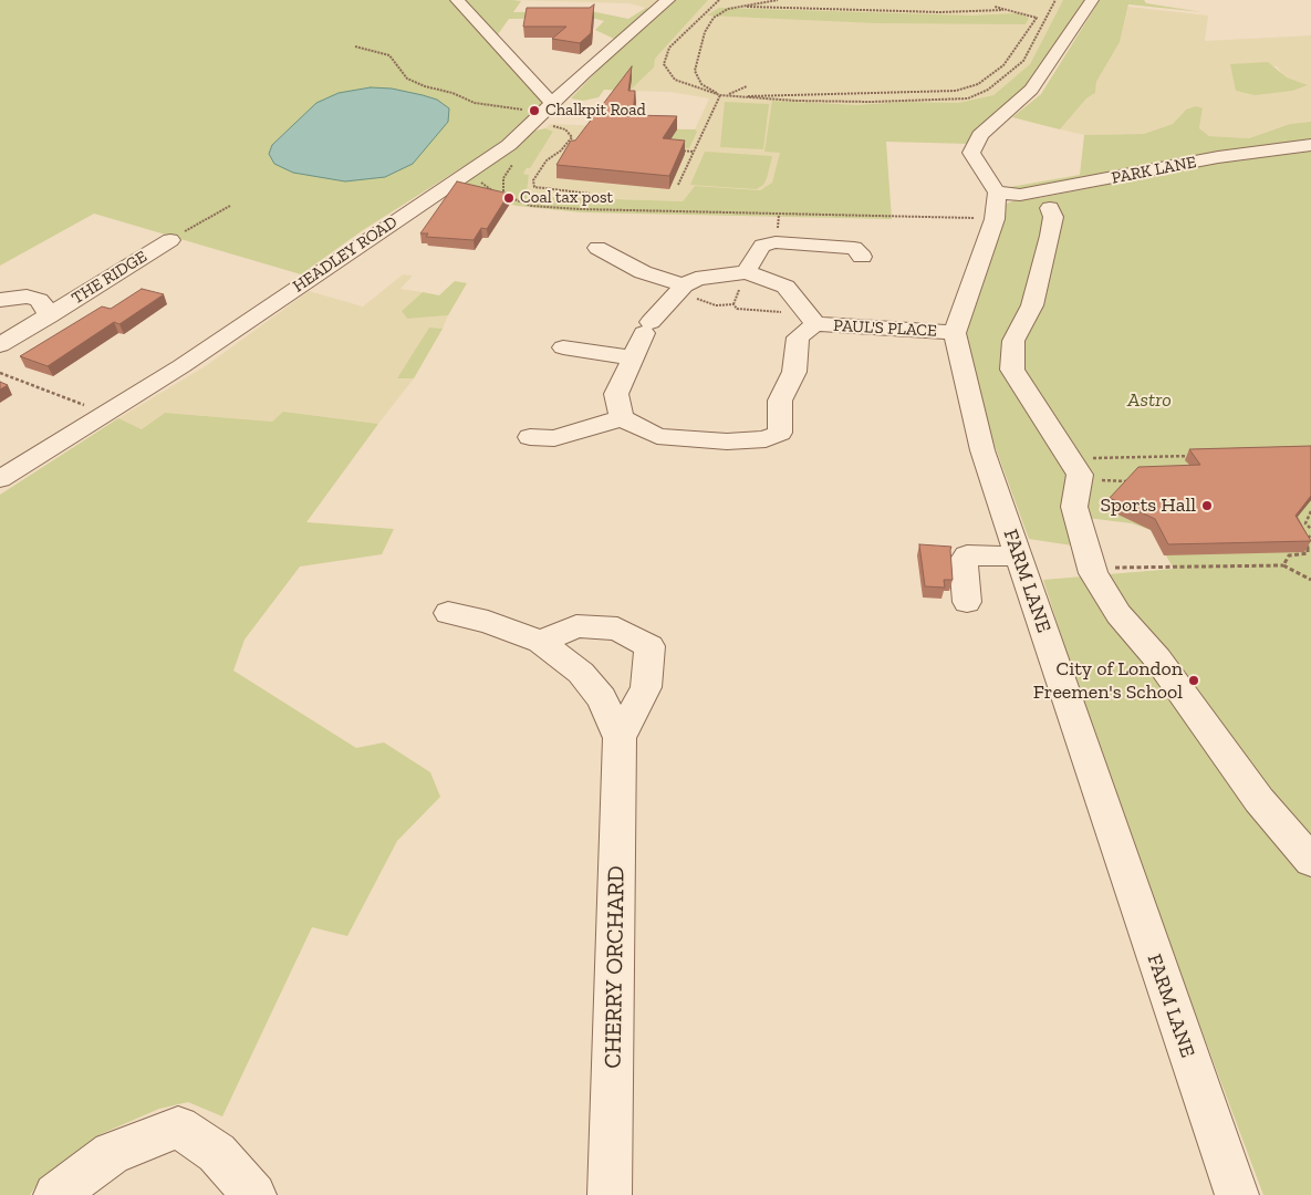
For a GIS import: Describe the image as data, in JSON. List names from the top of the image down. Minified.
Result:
{"streets":{"street":["PARK LANE","HEADLEY ROAD","THE RIDGE","PAUL'S PLACE","FARM LANE","CHERRY ORCHARD"]},"crossings":[["PAUL'S PLACE","FARM LANE"]],"parks":["Astro"],"places":["Chalkpit Road","Coal tax post","Sports Hall","City of London Freemen's School"]}
